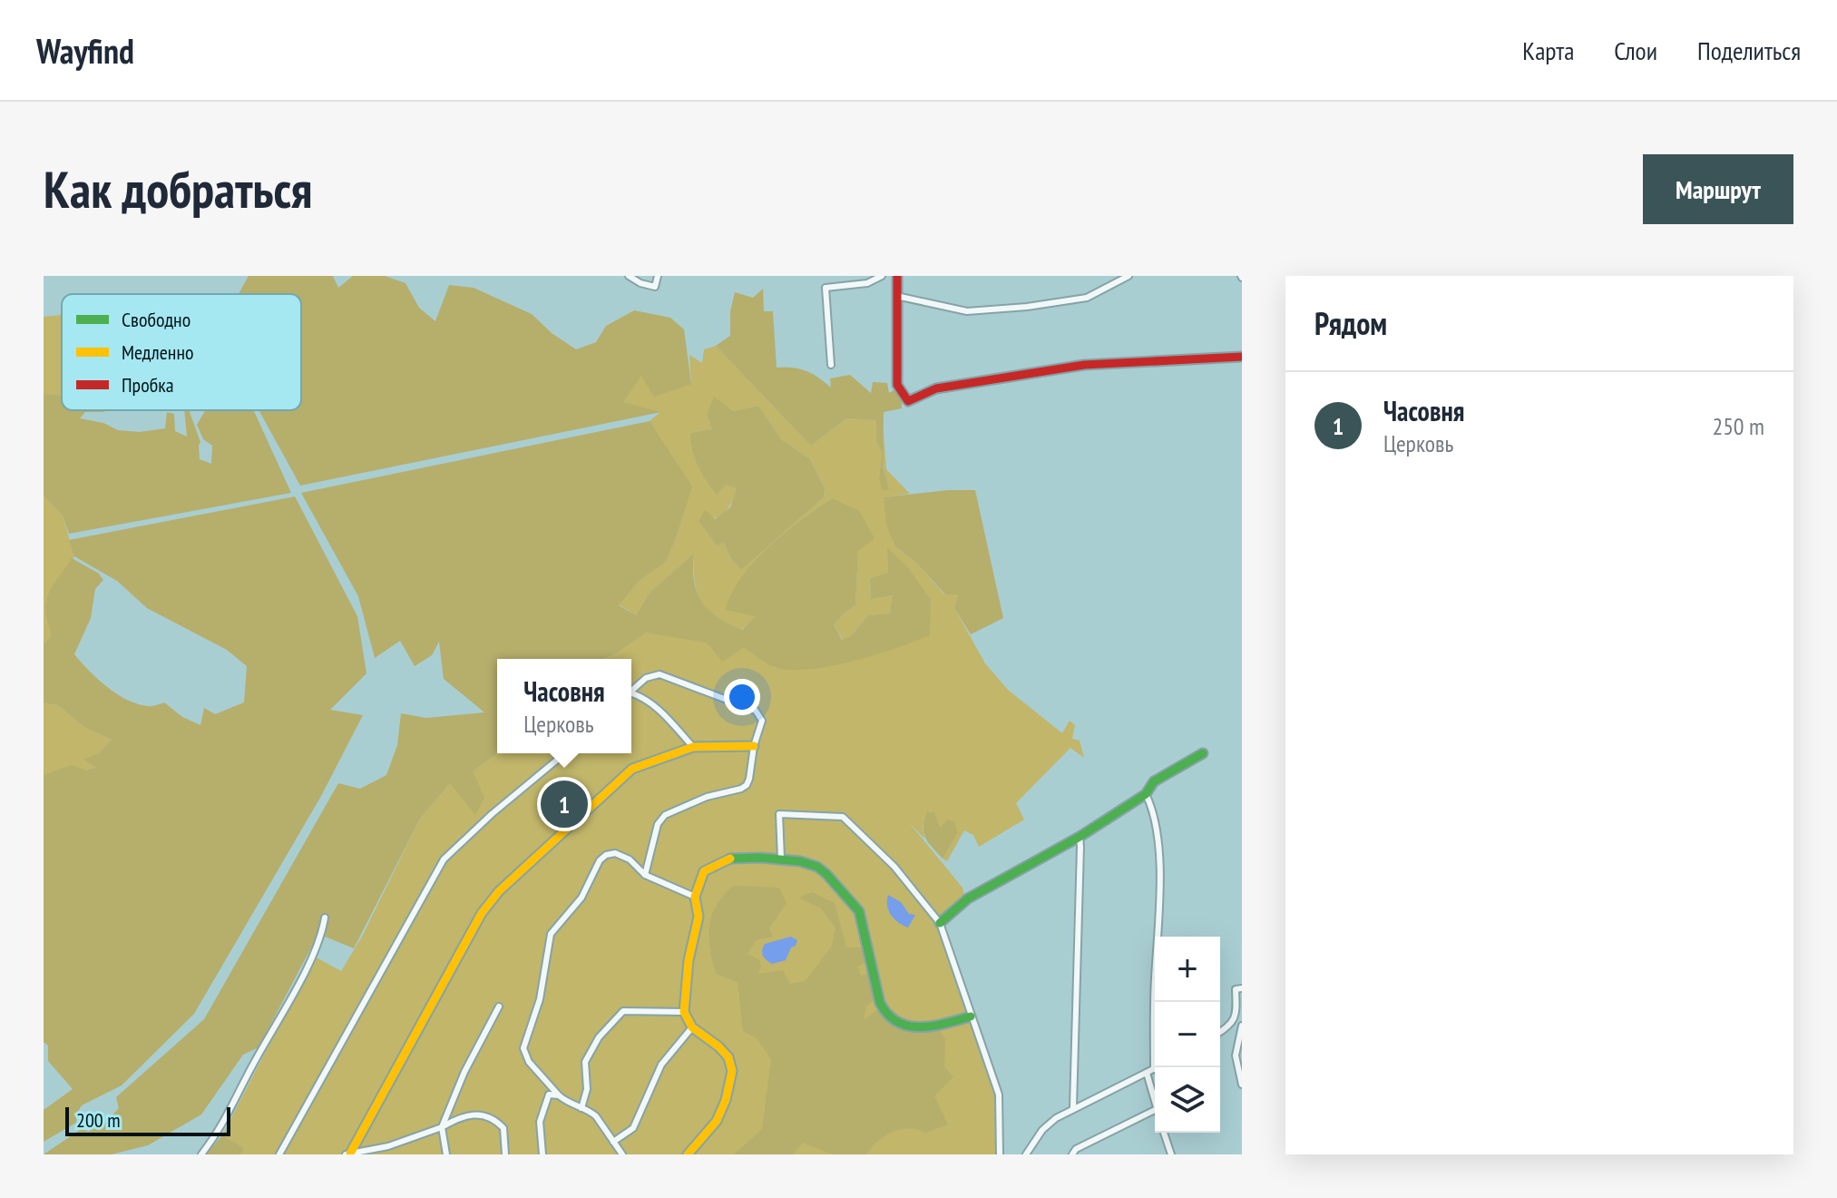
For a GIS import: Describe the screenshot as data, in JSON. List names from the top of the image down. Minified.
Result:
{"legend":["Свободно","Медленно","Пробка"],"scale_bar":"200 m","page":{"header":"Wayfind","nav":["Карта","Слои","Поделиться"],"buttons":"Маршрут","title":"Как добраться","heading":"Рядом","list":[{"mark":"1","name":"Часовня","note":"Церковь","value":"250 m"}],"popup":["Часовня","Церковь"],"pins":"1","map_buttons":["+","−"],"scale":"200 m"}}
